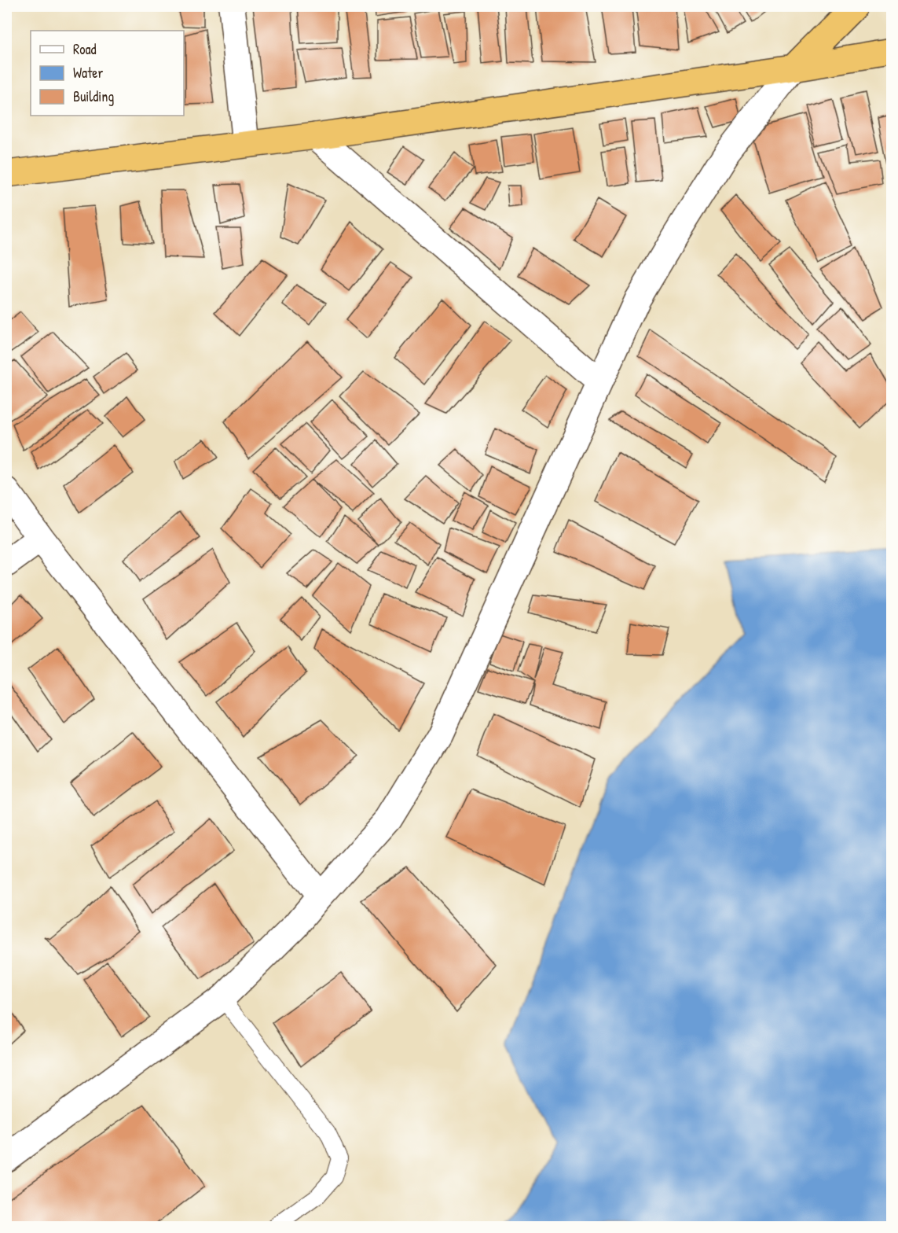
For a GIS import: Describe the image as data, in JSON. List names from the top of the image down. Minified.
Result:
{"legend":["Road","Water","Building"]}
